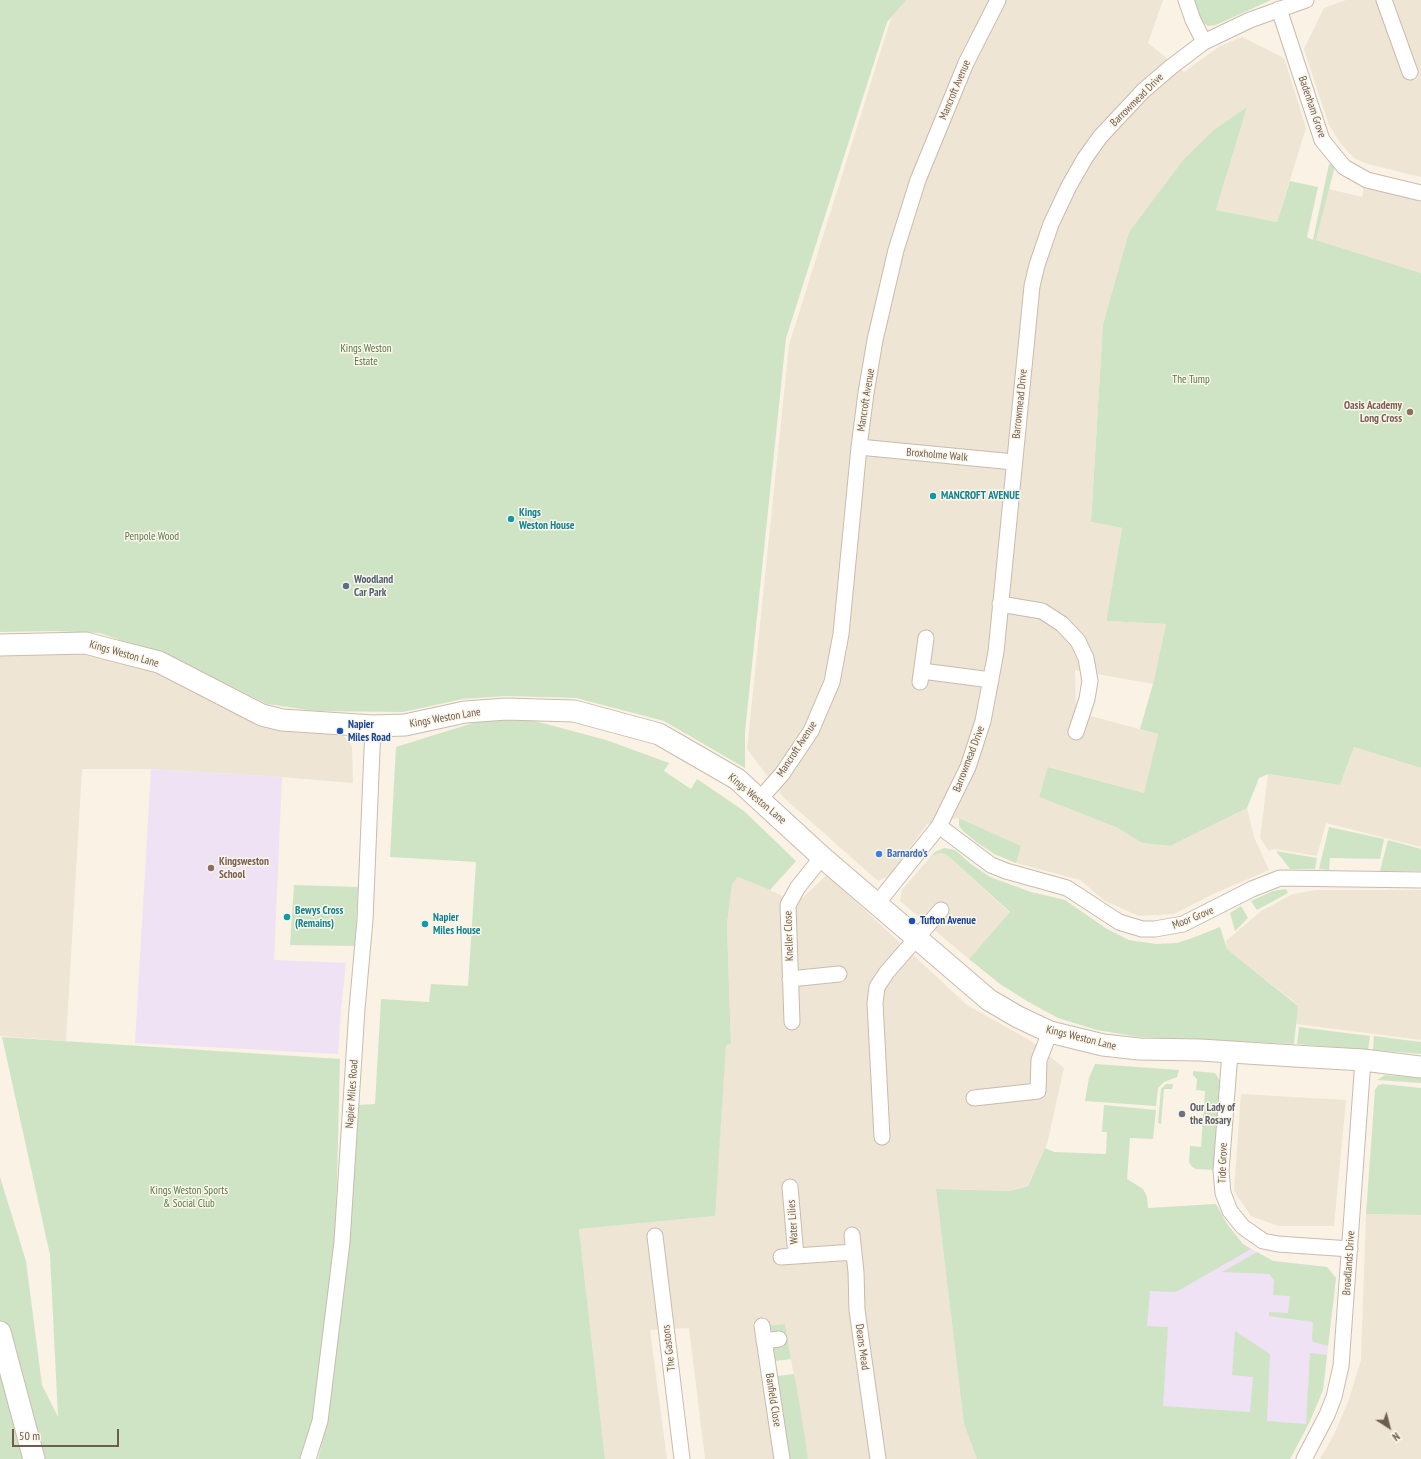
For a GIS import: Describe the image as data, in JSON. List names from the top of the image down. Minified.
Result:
{"streets":{"street":["Mancroft Avenue","Barrowmead Drive","Badenham Grove","Broxholme Walk","Kings Weston Lane","Moor Grove","Kneller Close","Napier Miles Road","Tide Grove","Water Lilies","Broadlands Drive","Deans Mead","The Gastons","Banfield Close"]},"crossings":[["Mancroft Avenue","Broxholme Walk"],["Mancroft Avenue","Kings Weston Lane"],["Barrowmead Drive","Badenham Grove"],["Barrowmead Drive","Broxholme Walk"],["Barrowmead Drive","Kings Weston Lane"],["Barrowmead Drive","Moor Grove"],["Kings Weston Lane","Kneller Close"],["Kings Weston Lane","Napier Miles Road"],["Kings Weston Lane","Tide Grove"],["Kings Weston Lane","Broadlands Drive"],["Tide Grove","Broadlands Drive"]],"parks":["Kings Weston Estate","The Tump","Penpole Wood","Kings Weston Sports & Social Club"],"places":["Oasis Academy Long Cross","MANCROFT AVENUE","Kings Weston House","Woodland Car Park","Napier Miles Road","Barnardo's","Kingsweston School","Bewys Cross (Remains)","Tufton Avenue","Napier Miles House","Our Lady of the Rosary"],"scale_bar":"50 m","north":"bottom right"}
